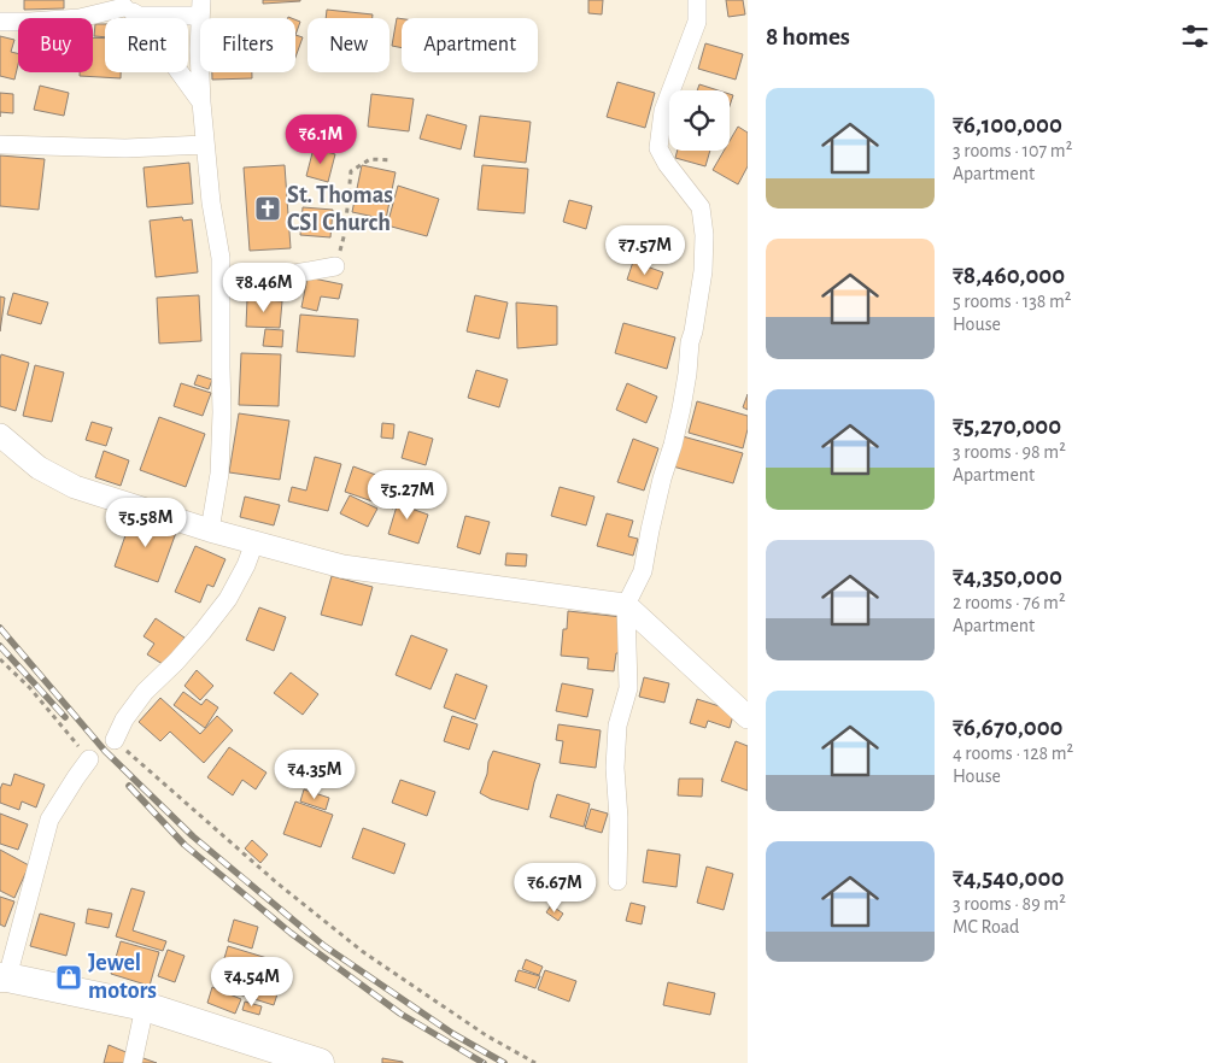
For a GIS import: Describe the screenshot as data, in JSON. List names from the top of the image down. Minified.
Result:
{"places":{"church":["St. Thomas CSI Church"],"shop":["Jewel motors"]},"page":{"heading":"8 homes","chip":["Buy","Rent","Filters","New","Apartment"],"list":[{"name":"₹6,100,000","note":"3 rooms · 107 m² · Apartment"},{"name":"₹8,460,000","note":"5 rooms · 138 m² · House"},{"name":"₹5,270,000","note":"3 rooms · 98 m² · Apartment"},{"name":"₹4,350,000","note":"2 rooms · 76 m² · Apartment"},{"name":"₹6,670,000","note":"4 rooms · 128 m² · House"},{"name":"₹4,540,000","note":"3 rooms · 89 m² · MC Road"}],"price":["₹6.1M","₹7.57M","₹8.46M","₹5.27M","₹5.58M","₹4.35M","₹6.67M","₹4.54M"]}}
